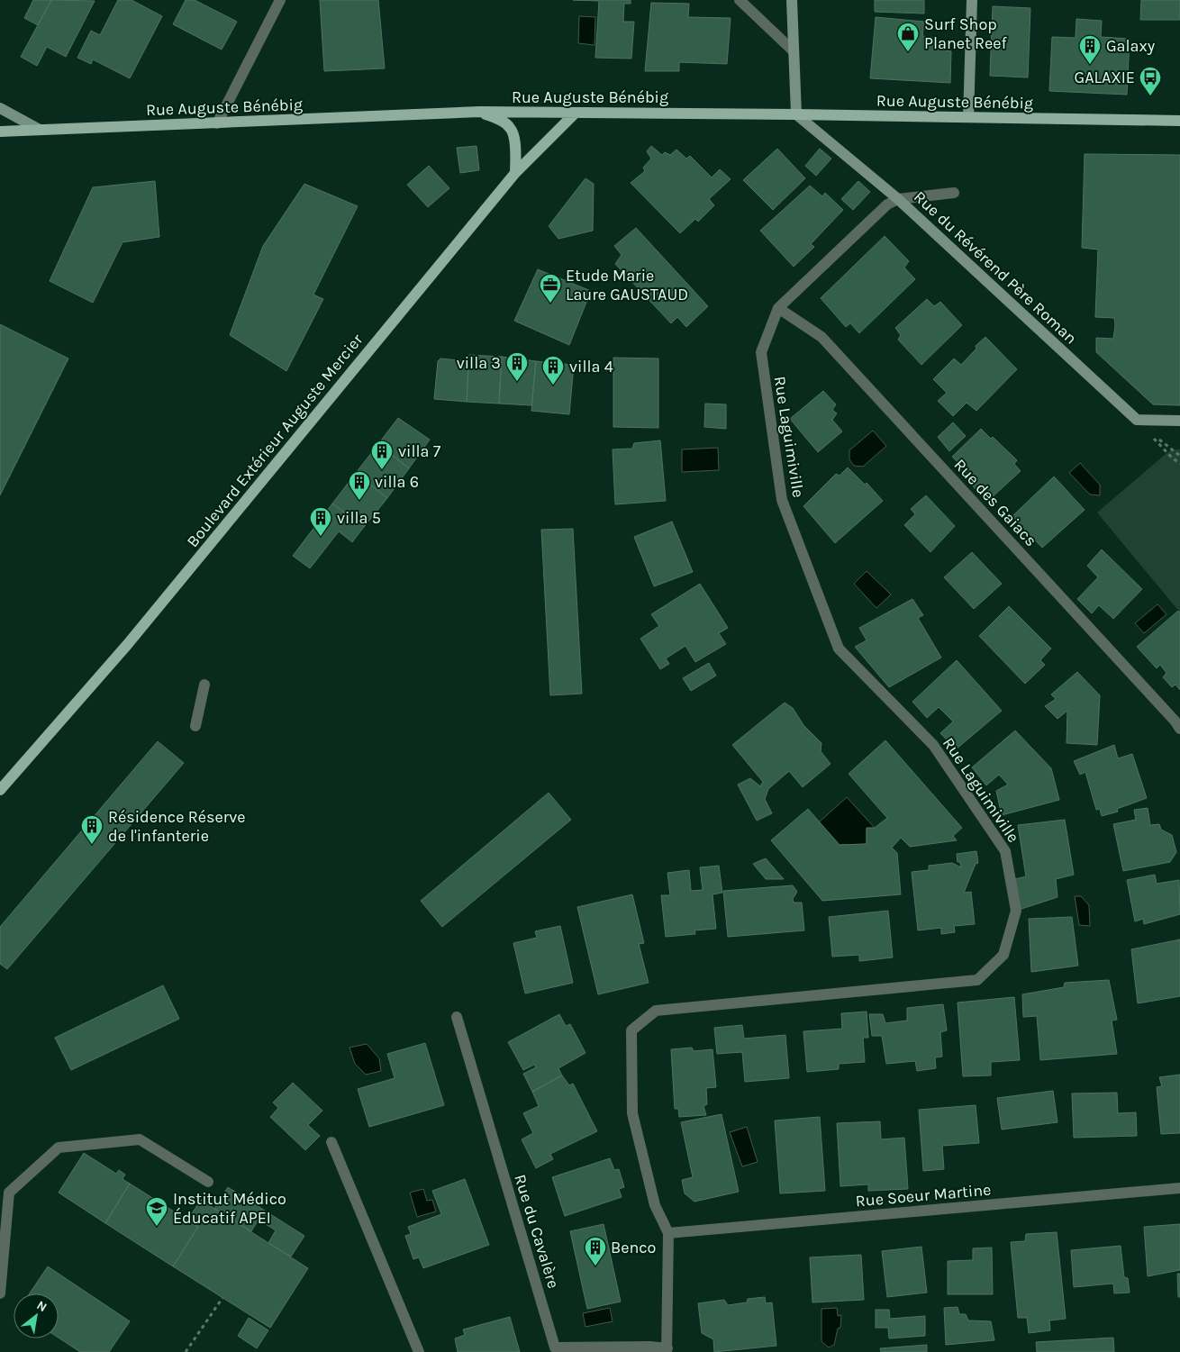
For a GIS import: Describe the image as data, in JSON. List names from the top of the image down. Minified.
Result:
{"streets":{"main road":["Rue Auguste Bénébig","Boulevard Extérieur Auguste Mercier"],"street":["Rue du Révérend Père Roman","Rue Laguimiville","Rue des Gaiacs","Rue Soeur Martine","Rue du Cavalère"]},"crossings":[["Rue Auguste Bénébig","Rue du Révérend Père Roman"],["Rue Auguste Bénébig","Boulevard Extérieur Auguste Mercier"],["Rue du Révérend Père Roman","Rue Laguimiville"],["Rue Laguimiville","Rue des Gaiacs"],["Rue Laguimiville","Rue Soeur Martine"]],"places":{"shop":["Surf Shop Planet Reef"],"building":["Galaxy","villa 3","villa 4","villa 7","villa 6","villa 5","Résidence Réserve de l'infanterie","Benco"],"bus stop":["GALAXIE"],"office":["Etude Marie Laure GAUSTAUD"],"school or university":["Institut Médico Éducatif APEI"]},"north":"top right"}
